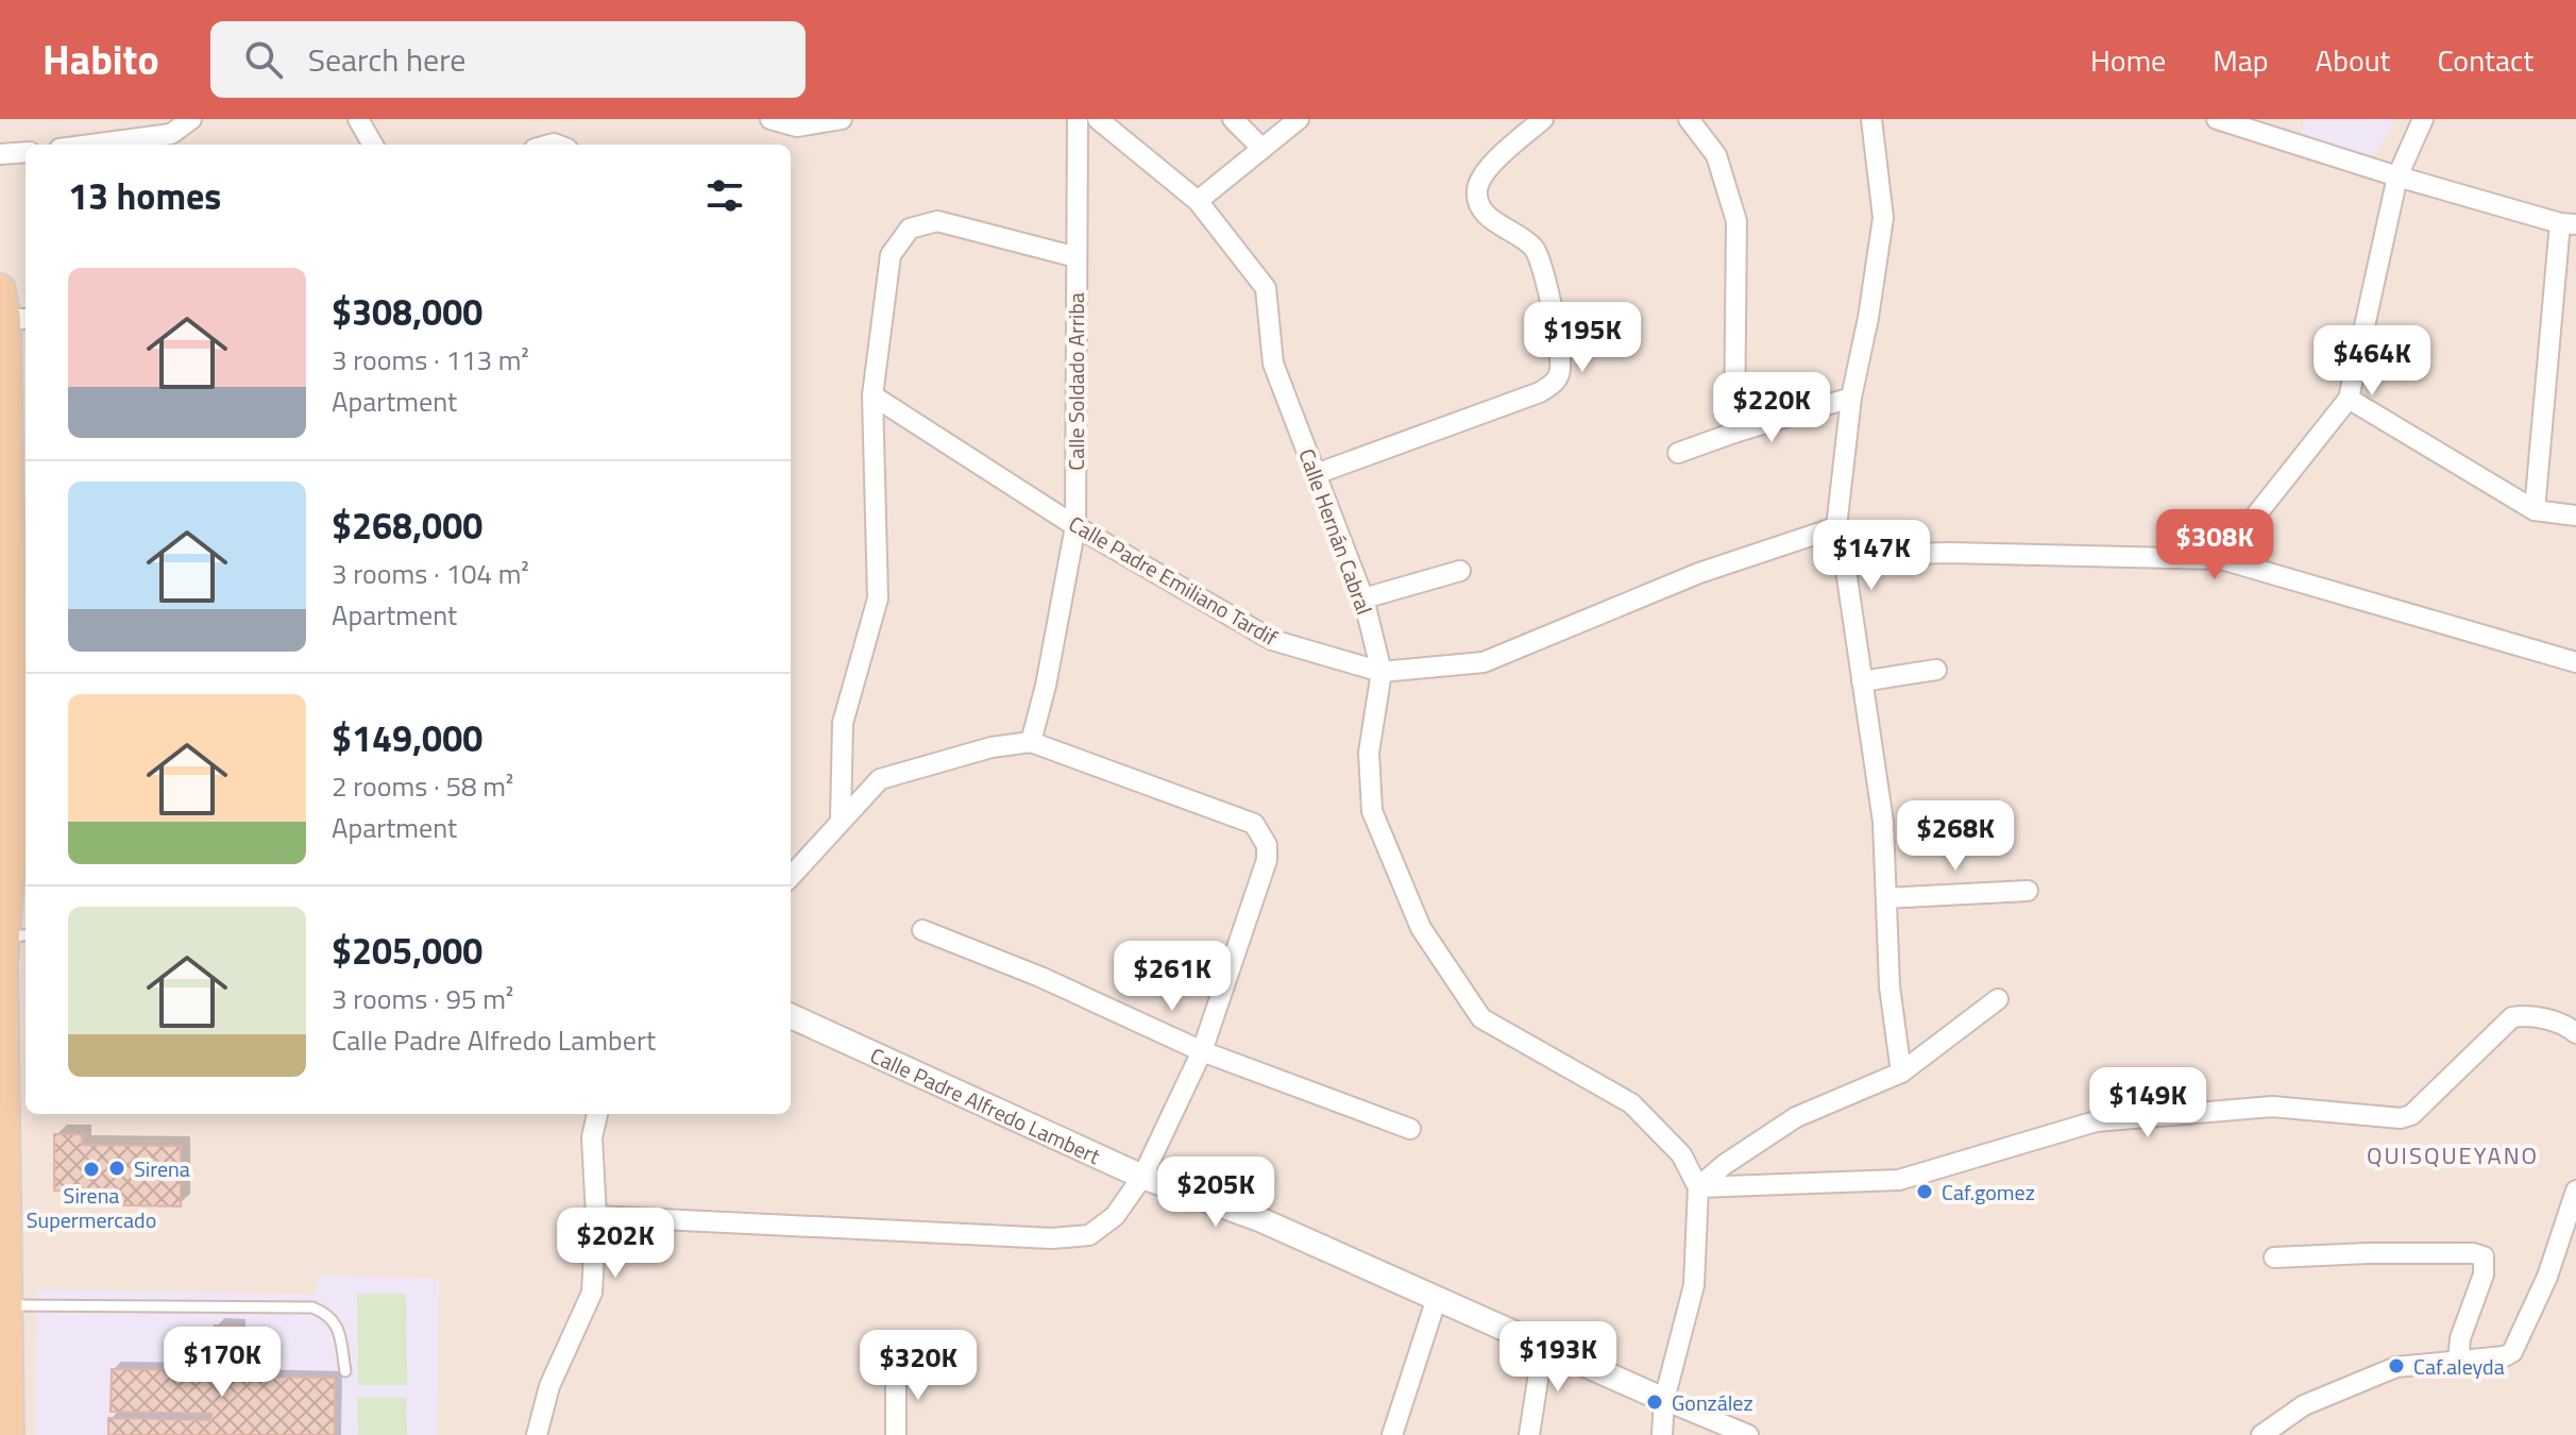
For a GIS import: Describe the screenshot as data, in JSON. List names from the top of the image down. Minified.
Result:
{"streets":{"street":["Calle Soldado Arriba","Calle Hernán Cabral","Calle Padre Emiliano Tardif","Calle Padre Alfredo Lambert"]},"crossings":[["Calle Soldado Arriba","Calle Padre Emiliano Tardif"],["Calle Hernán Cabral","Calle Padre Emiliano Tardif"]],"districts":["QUISQUEYANO"],"places":["Sirena","Sirena Supermercado","Caf.gomez","Caf.aleyda","González"],"page":{"header":"Habito","search":"Search here","nav":["Home","Map","About","Contact"],"heading":"13 homes","list":[{"name":"$308,000","note":"3 rooms · 113 m² · Apartment"},{"name":"$268,000","note":"3 rooms · 104 m² · Apartment"},{"name":"$149,000","note":"2 rooms · 58 m² · Apartment"},{"name":"$205,000","note":"3 rooms · 95 m² · Calle Padre Alfredo Lambert"}],"price":["$195K","$464K","$220K","$308K","$147K","$268K","$261K","$149K","$205K","$202K","$193K","$170K","$320K"]}}
